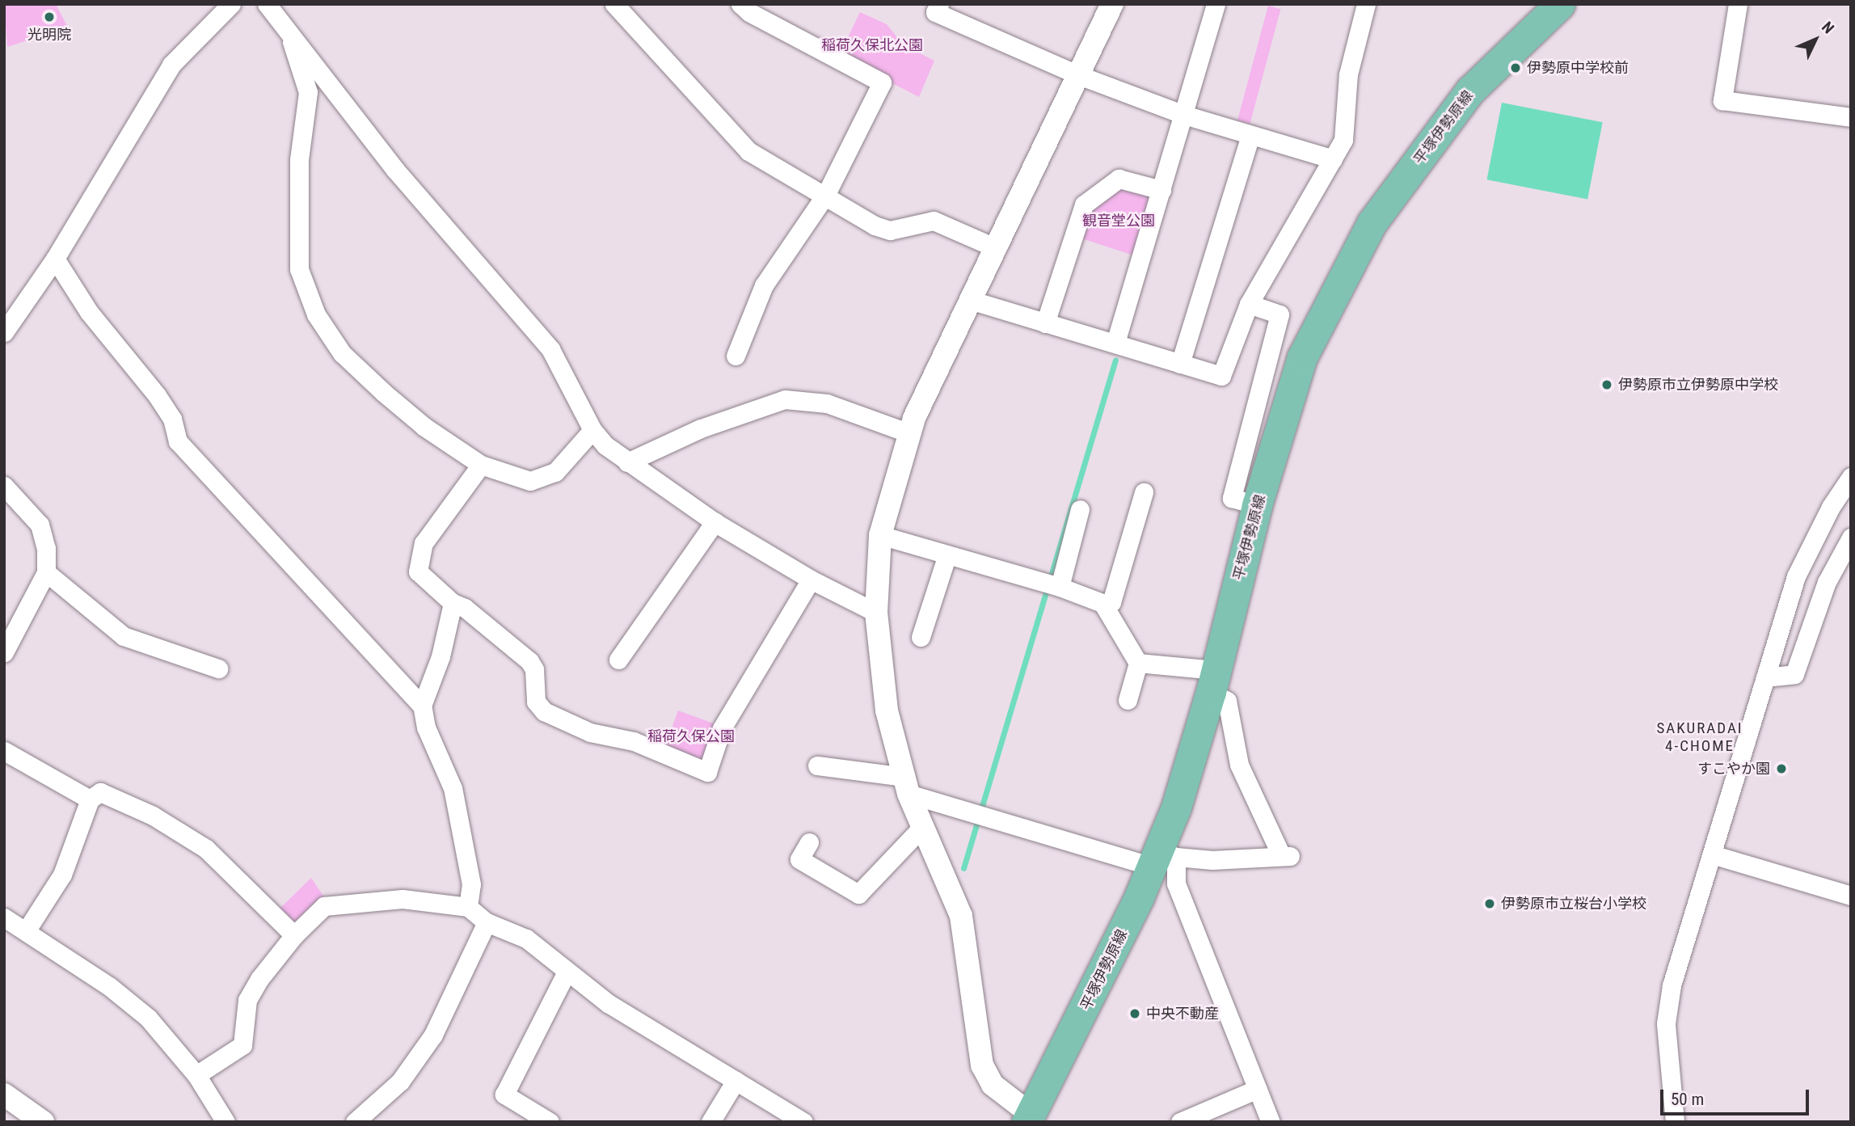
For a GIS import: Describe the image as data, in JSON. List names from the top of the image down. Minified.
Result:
{"streets":{"main road":["平塚伊勢原線"]},"districts":["SAKURADAI 4-CHOME"],"parks":["稲荷久保北公園","観音堂公園","稲荷久保公園"],"places":["光明院","伊勢原中学校前","伊勢原市立伊勢原中学校","すこやか園","伊勢原市立桜台小学校","中央不動産"],"scale_bar":"50 m","north":"top right"}
